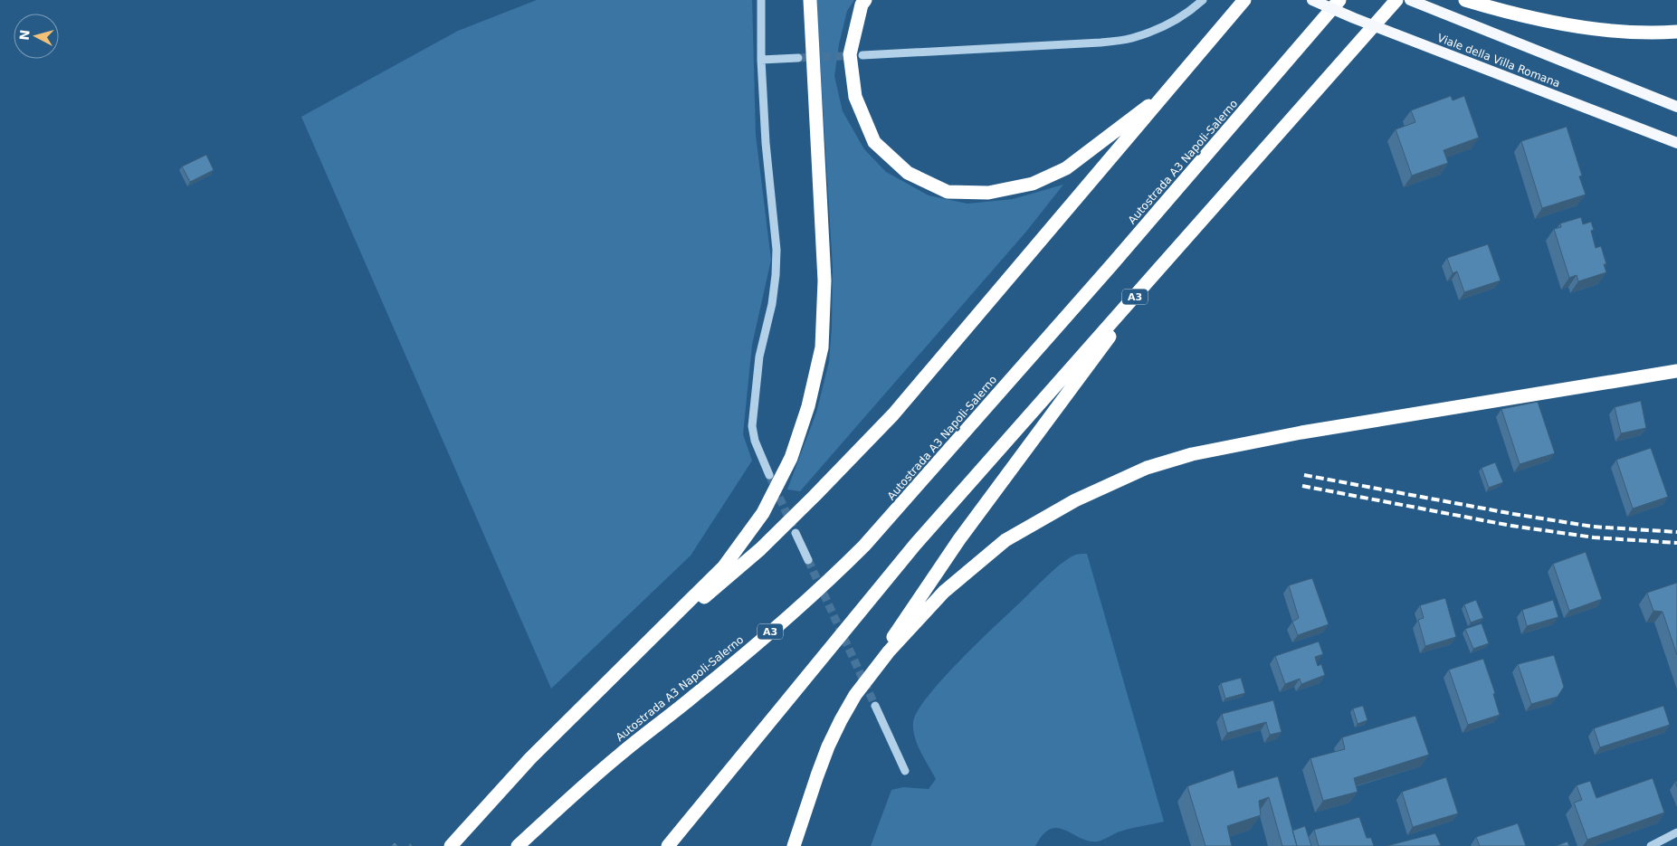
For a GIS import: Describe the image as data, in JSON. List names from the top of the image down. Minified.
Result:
{"streets":{"highway":["Autostrada A3 Napoli-Salerno","A3"],"main road":["Viale della Villa Romana"]},"north":"left"}
